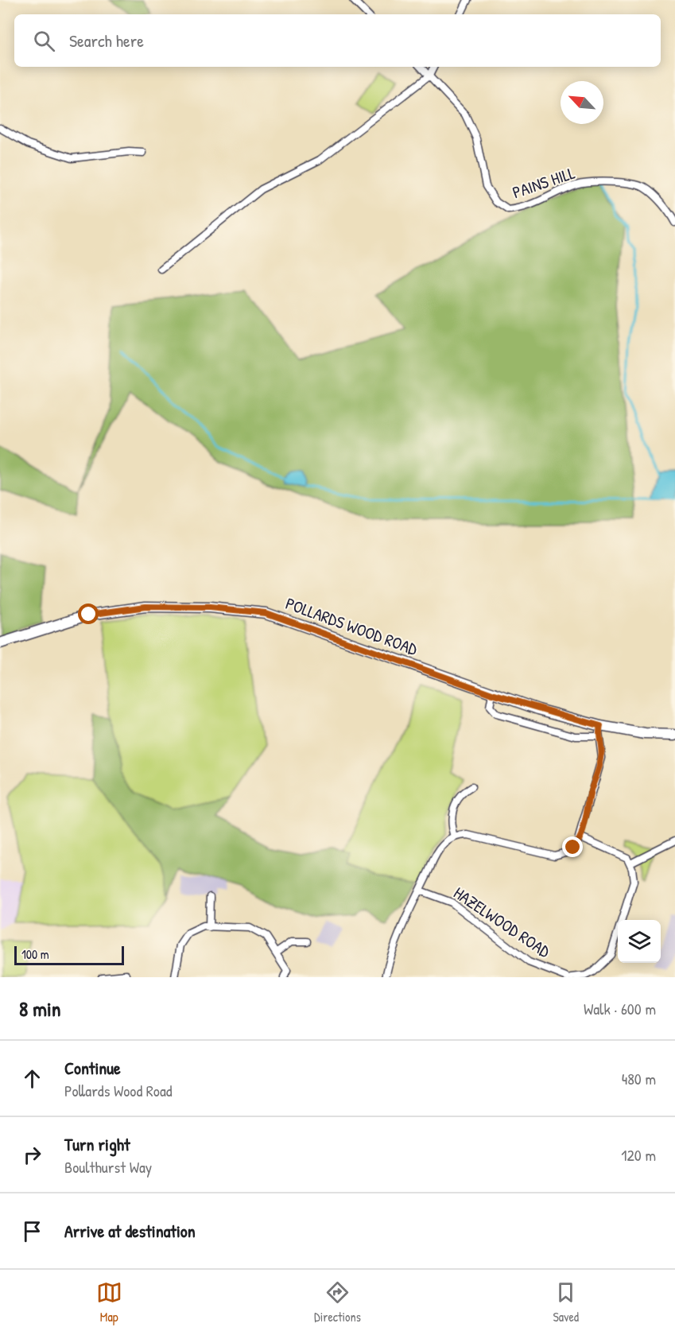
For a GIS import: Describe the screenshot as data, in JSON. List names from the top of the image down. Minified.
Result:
{"streets":{"street":["PAINS HILL","POLLARDS WOOD ROAD","HAZELWOOD ROAD"]},"scale_bar":"100 m","north":"top left","page":{"search":"Search here","scale":"100 m","heading":["8 min","Walk · 600 m"],"list":[["Continue","Pollards Wood Road","480 m"],["Turn right","Boulthurst Way","120 m"],"Arrive at destination"],"nav":["Map","Directions","Saved"]}}
